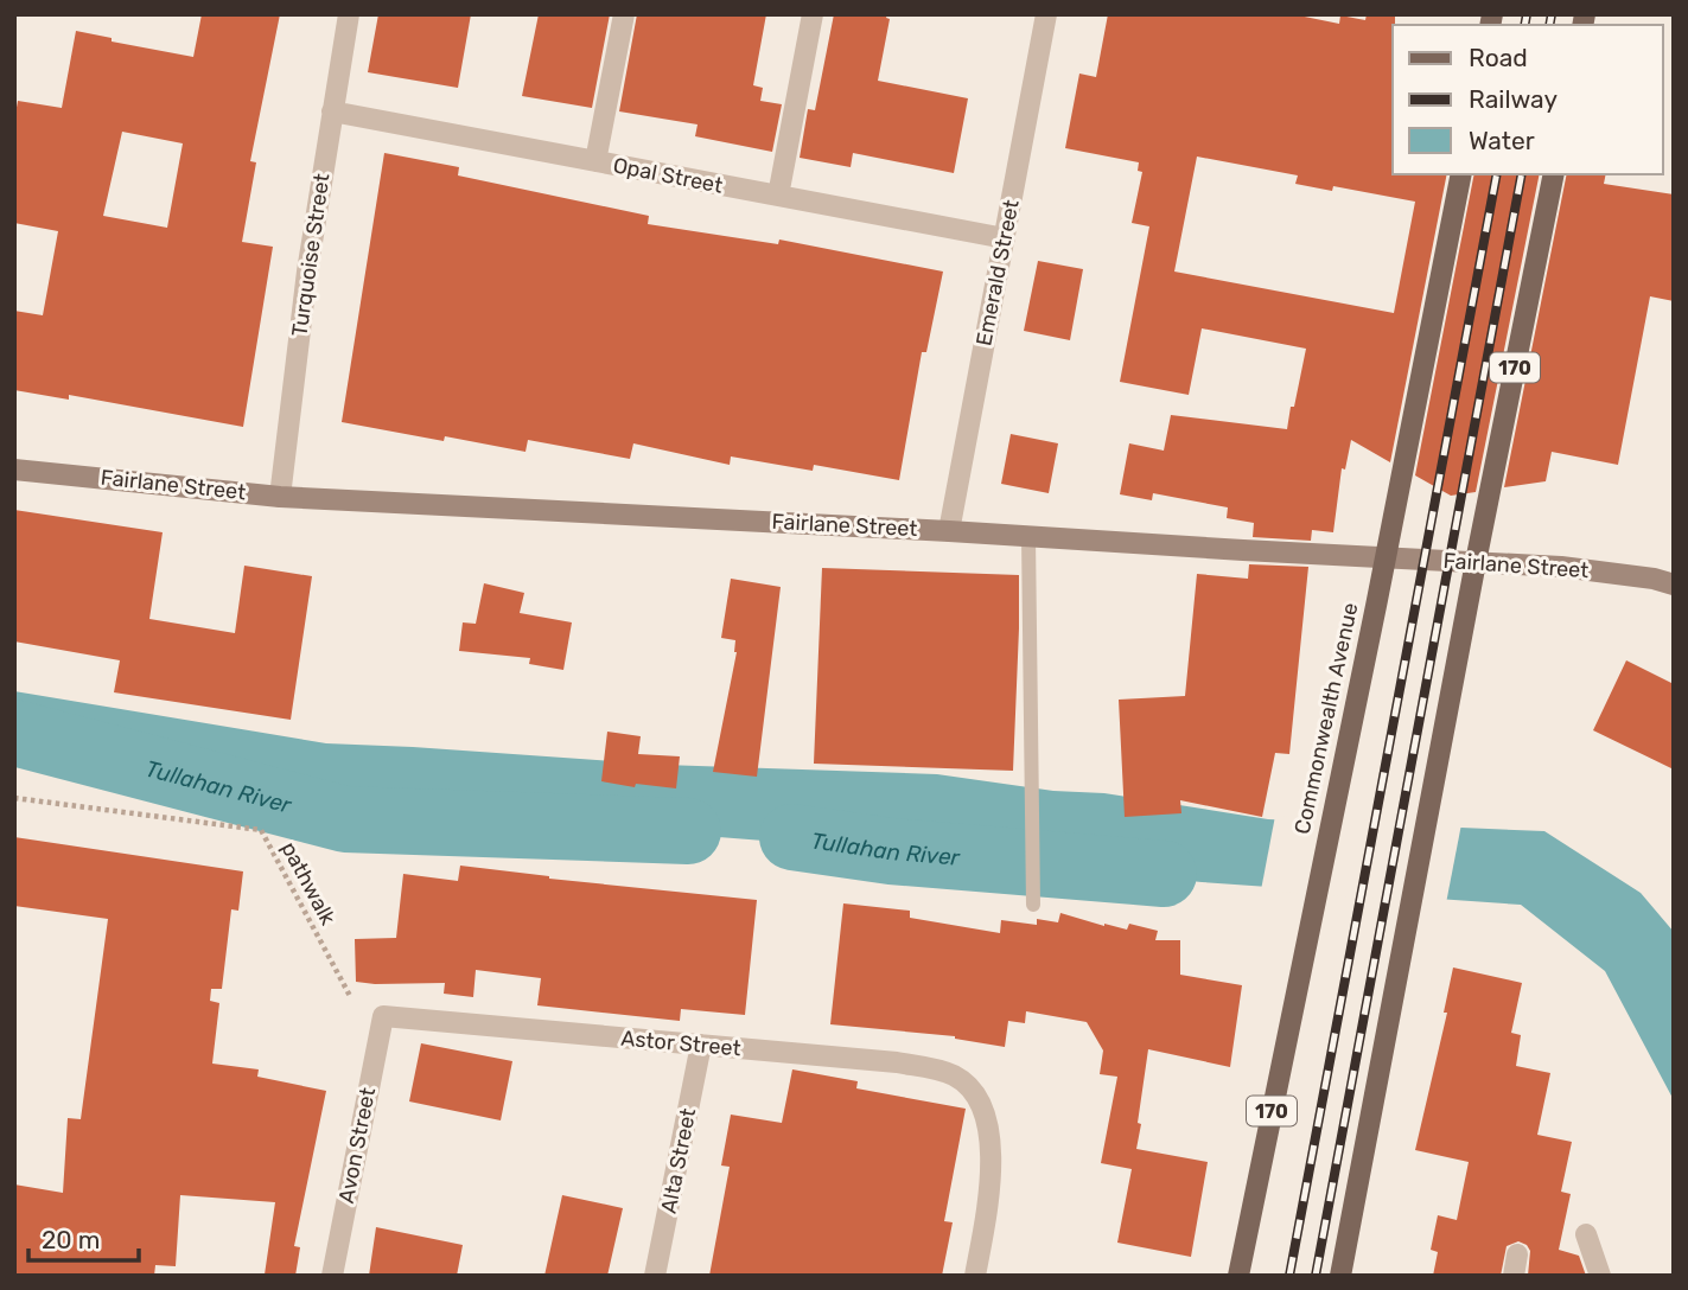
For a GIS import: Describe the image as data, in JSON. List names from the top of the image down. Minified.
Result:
{"streets":{"main road":["170","Commonwealth Avenue"],"street":["Opal Street","Turquoise Street","Emerald Street","Fairlane Street","Astor Street","Avon Street","Alta Street"],"path":["pathwalk"]},"crossings":[["Opal Street","Turquoise Street"],["Opal Street","Emerald Street"],["Turquoise Street","Fairlane Street"],["Emerald Street","Fairlane Street"],["170","Fairlane Street"],["Fairlane Street","Commonwealth Avenue"],["Astor Street","Avon Street"],["Astor Street","Alta Street"]],"water":["Tullahan River"],"legend":["Road","Railway","Water"],"scale_bar":"20 m"}
